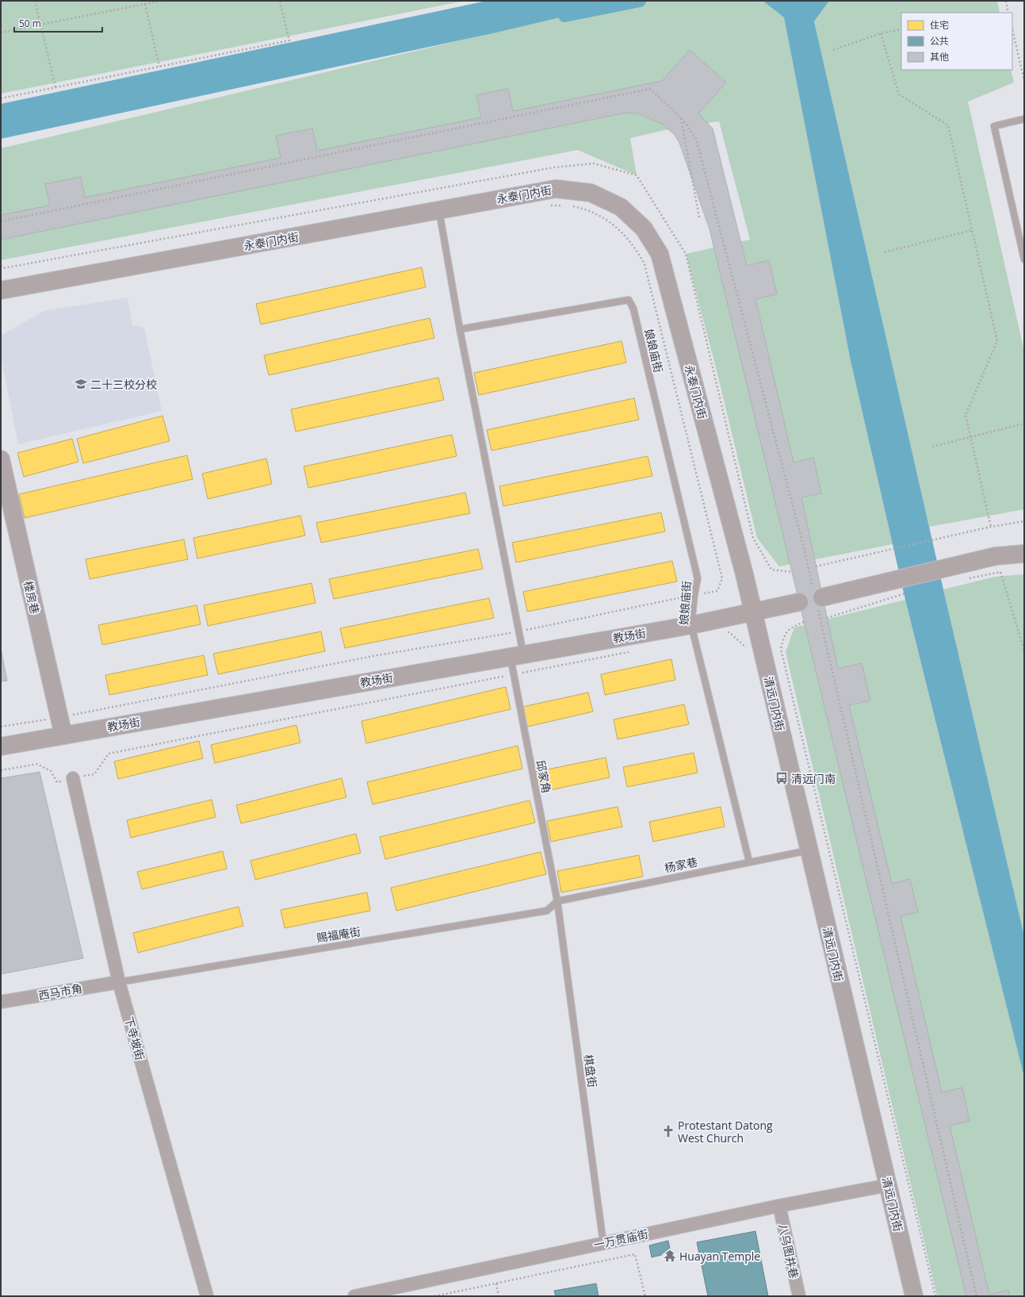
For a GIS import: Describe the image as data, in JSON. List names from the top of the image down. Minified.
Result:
{"streets":{"main road":["永泰门内街","楼房巷","教场街","清远门内街"],"street":["西马市角","下寺坡街","一万贯庙街","八乌图井巷"],"lane":["娘娘庙街","邱家角","杨家巷","赐福庵街","棋盘街"]},"crossings":[["永泰门内街","教场街"],["永泰门内街","清远门内街"],["永泰门内街","邱家角"],["娘娘庙街","教场街"],["娘娘庙街","邱家角"],["娘娘庙街","杨家巷"],["楼房巷","教场街"],["教场街","清远门内街"],["教场街","邱家角"],["清远门内街","杨家巷"],["清远门内街","一万贯庙街"],["邱家角","杨家巷"],["邱家角","赐福庵街"],["邱家角","棋盘街"],["杨家巷","赐福庵街"],["杨家巷","棋盘街"],["赐福庵街","西马市角"],["赐福庵街","下寺坡街"],["赐福庵街","棋盘街"],["西马市角","下寺坡街"],["棋盘街","一万贯庙街"],["一万贯庙街","八乌图井巷"]],"places":{"school or university":["二十三校分校"],"bus stop":["清远门南"],"church":["Protestant Datong West Church"],"temple":["Huayan Temple"]},"legend":["住宅","公共","其他"],"scale_bar":"50 m"}
